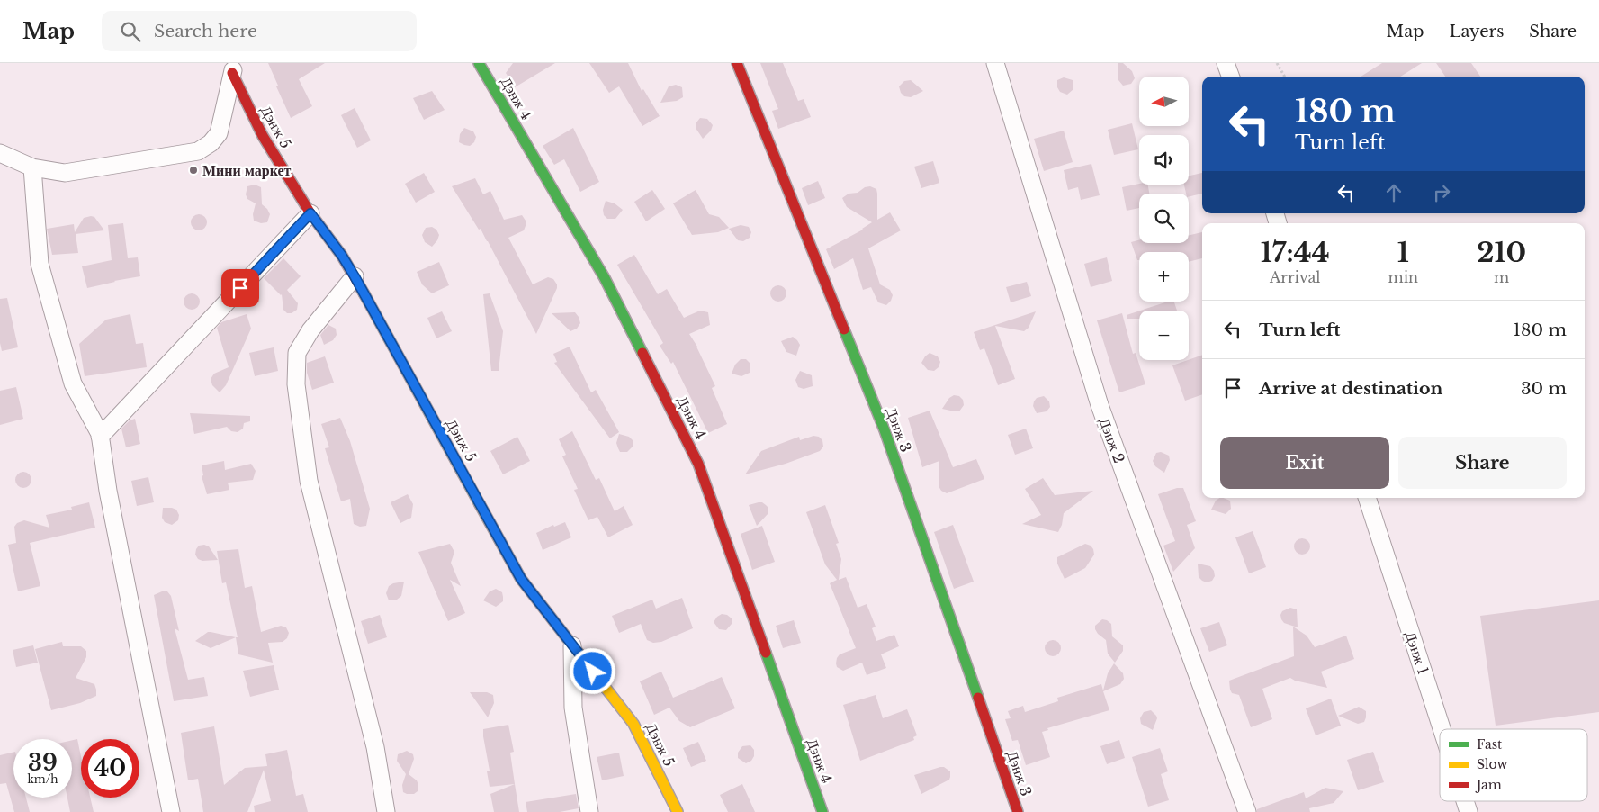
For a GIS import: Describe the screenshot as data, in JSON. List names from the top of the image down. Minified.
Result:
{"streets":{"street":["Дэнж 4","Дэнж 5","Дэнж 3","Дэнж 2","Дэнж 1"]},"places":["Мини маркет"],"legend":["Fast","Slow","Jam"],"north":"left","page":{"header":"Map","search":"Search here","nav":["Map","Layers","Share"],"map_buttons":["+","−"],"turn":["180 m","Turn left"],"eta":["17:44","Arrival","1","min","210","m"],"list":[{"name":"Turn left","value":"180 m"},{"name":"Arrive at destination","value":"30 m"}],"buttons":["Exit","Share"],"speed":"39 km/h","limit":"40"}}
